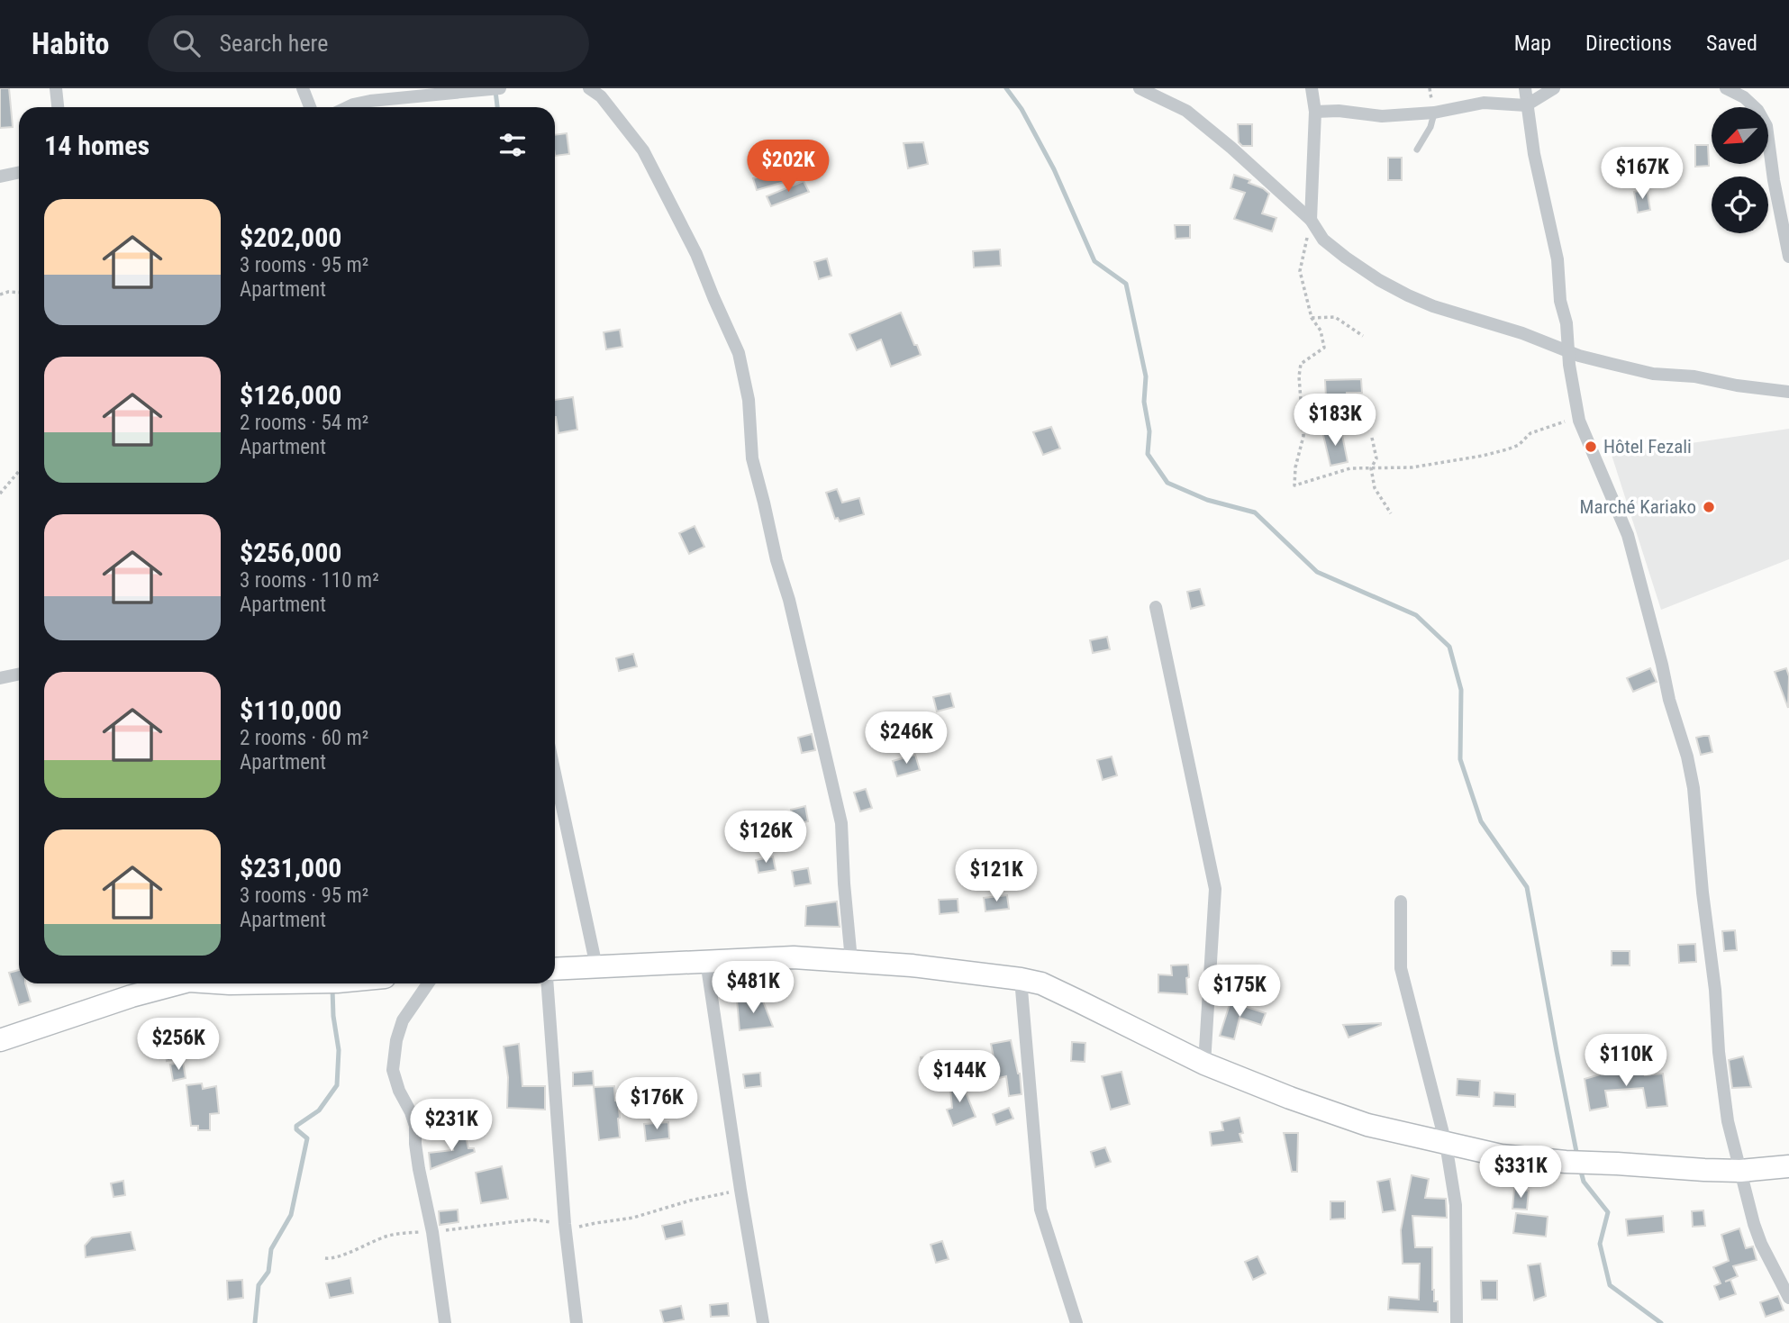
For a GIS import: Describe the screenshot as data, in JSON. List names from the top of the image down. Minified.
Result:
{"places":["Hôtel Fezali","Marché Kariako"],"north":"bottom left","page":{"header":"Habito","search":"Search here","nav":["Map","Directions","Saved"],"heading":"14 homes","price":["$202K","$167K","$183K","$246K","$126K","$121K","$481K","$175K","$256K","$110K","$144K","$176K","$231K","$331K"],"list":[{"name":"$202,000","note":"3 rooms · 95 m² · Apartment"},{"name":"$126,000","note":"2 rooms · 54 m² · Apartment"},{"name":"$256,000","note":"3 rooms · 110 m² · Apartment"},{"name":"$110,000","note":"2 rooms · 60 m² · Apartment"},{"name":"$231,000","note":"3 rooms · 95 m² · Apartment"}]}}
